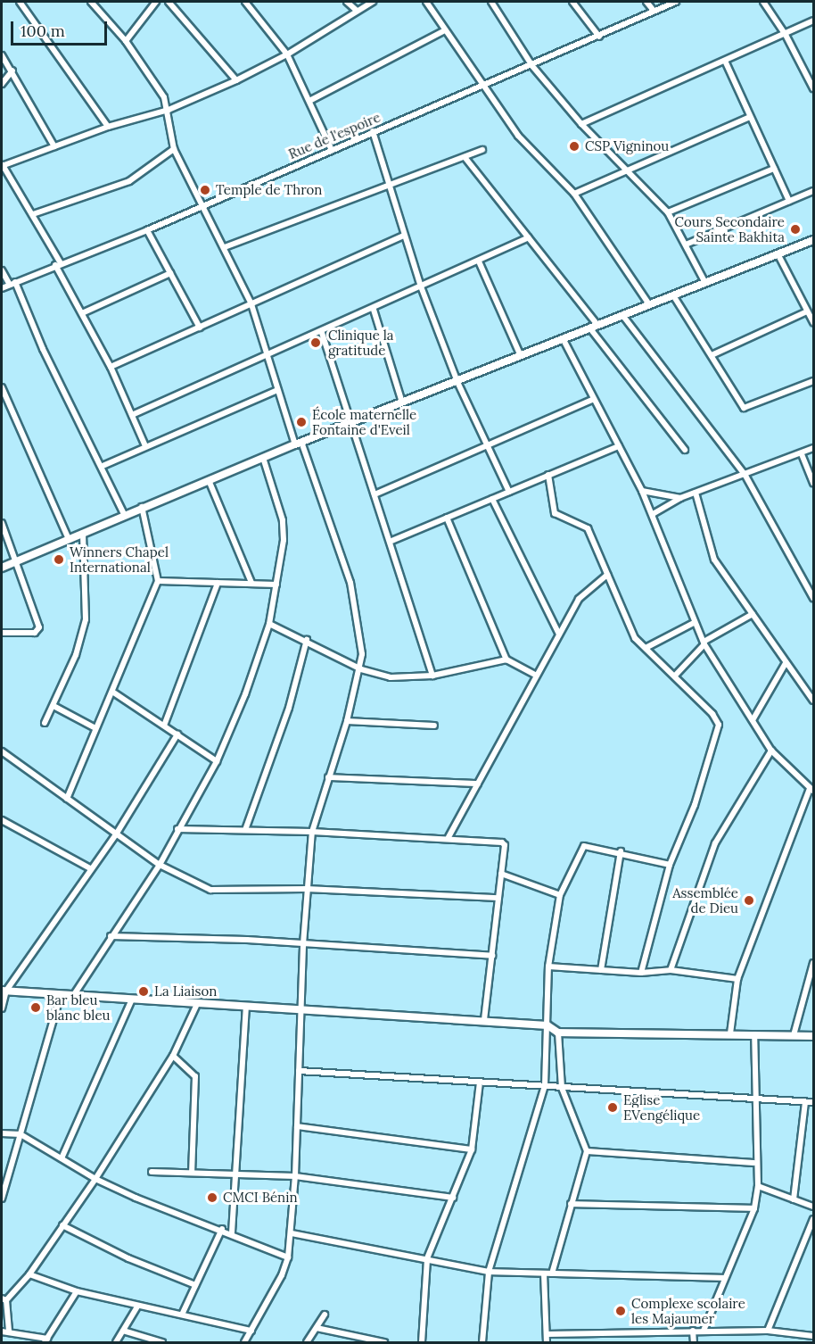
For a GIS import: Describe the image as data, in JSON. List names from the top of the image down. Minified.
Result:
{"streets":{"street":["Rue de l'espoire"]},"places":["CSP Vigninou","Temple de Thron","Cours Secondaire Sainte Bakhita","Clinique la gratitude","École maternelle Fontaine d'Eveil","Winners Chapel International","Assemblée de Dieu","La Liaison","Bar bleu blanc bleu","Eglise EVengélique","CMCI Bénin","Complexe scolaire les Majaumer"],"scale_bar":"100 m"}
